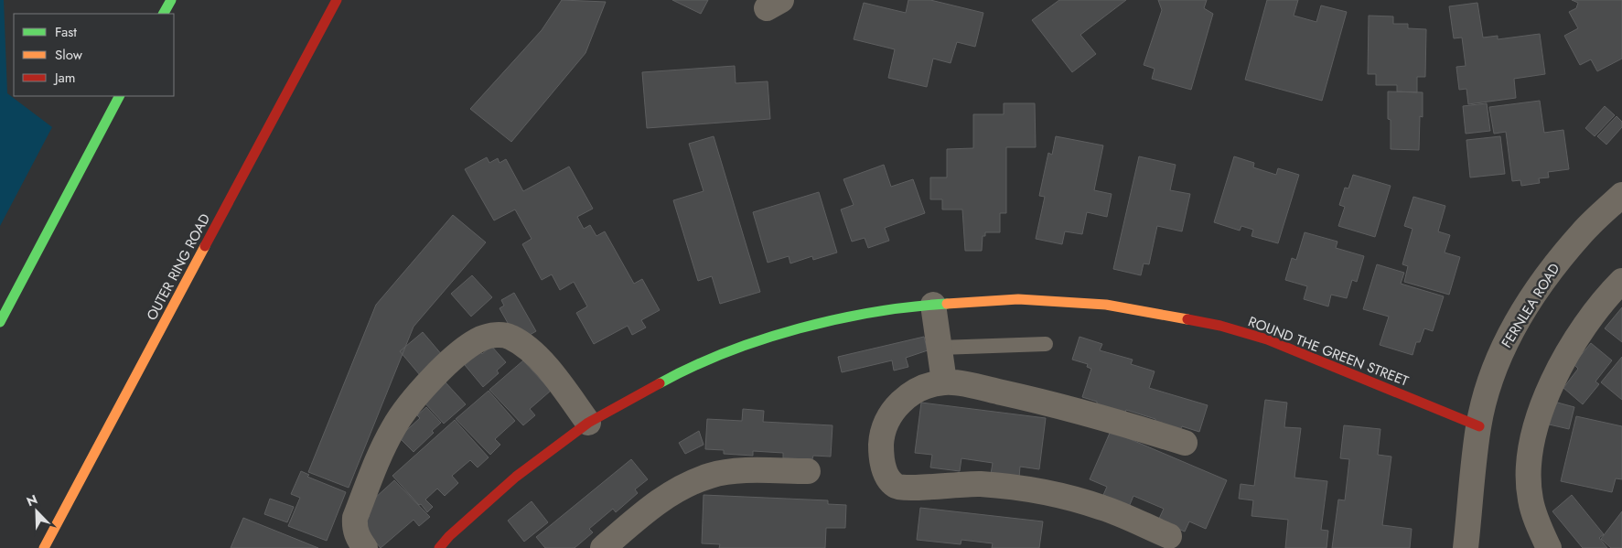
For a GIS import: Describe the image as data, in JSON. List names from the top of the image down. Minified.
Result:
{"streets":{"main road":["OUTER RING ROAD","ROUND THE GREEN STREET"],"street":["FERNLEA ROAD"]},"crossings":[["FERNLEA ROAD","ROUND THE GREEN STREET"]],"legend":["Fast","Slow","Jam"],"north":"top left"}
